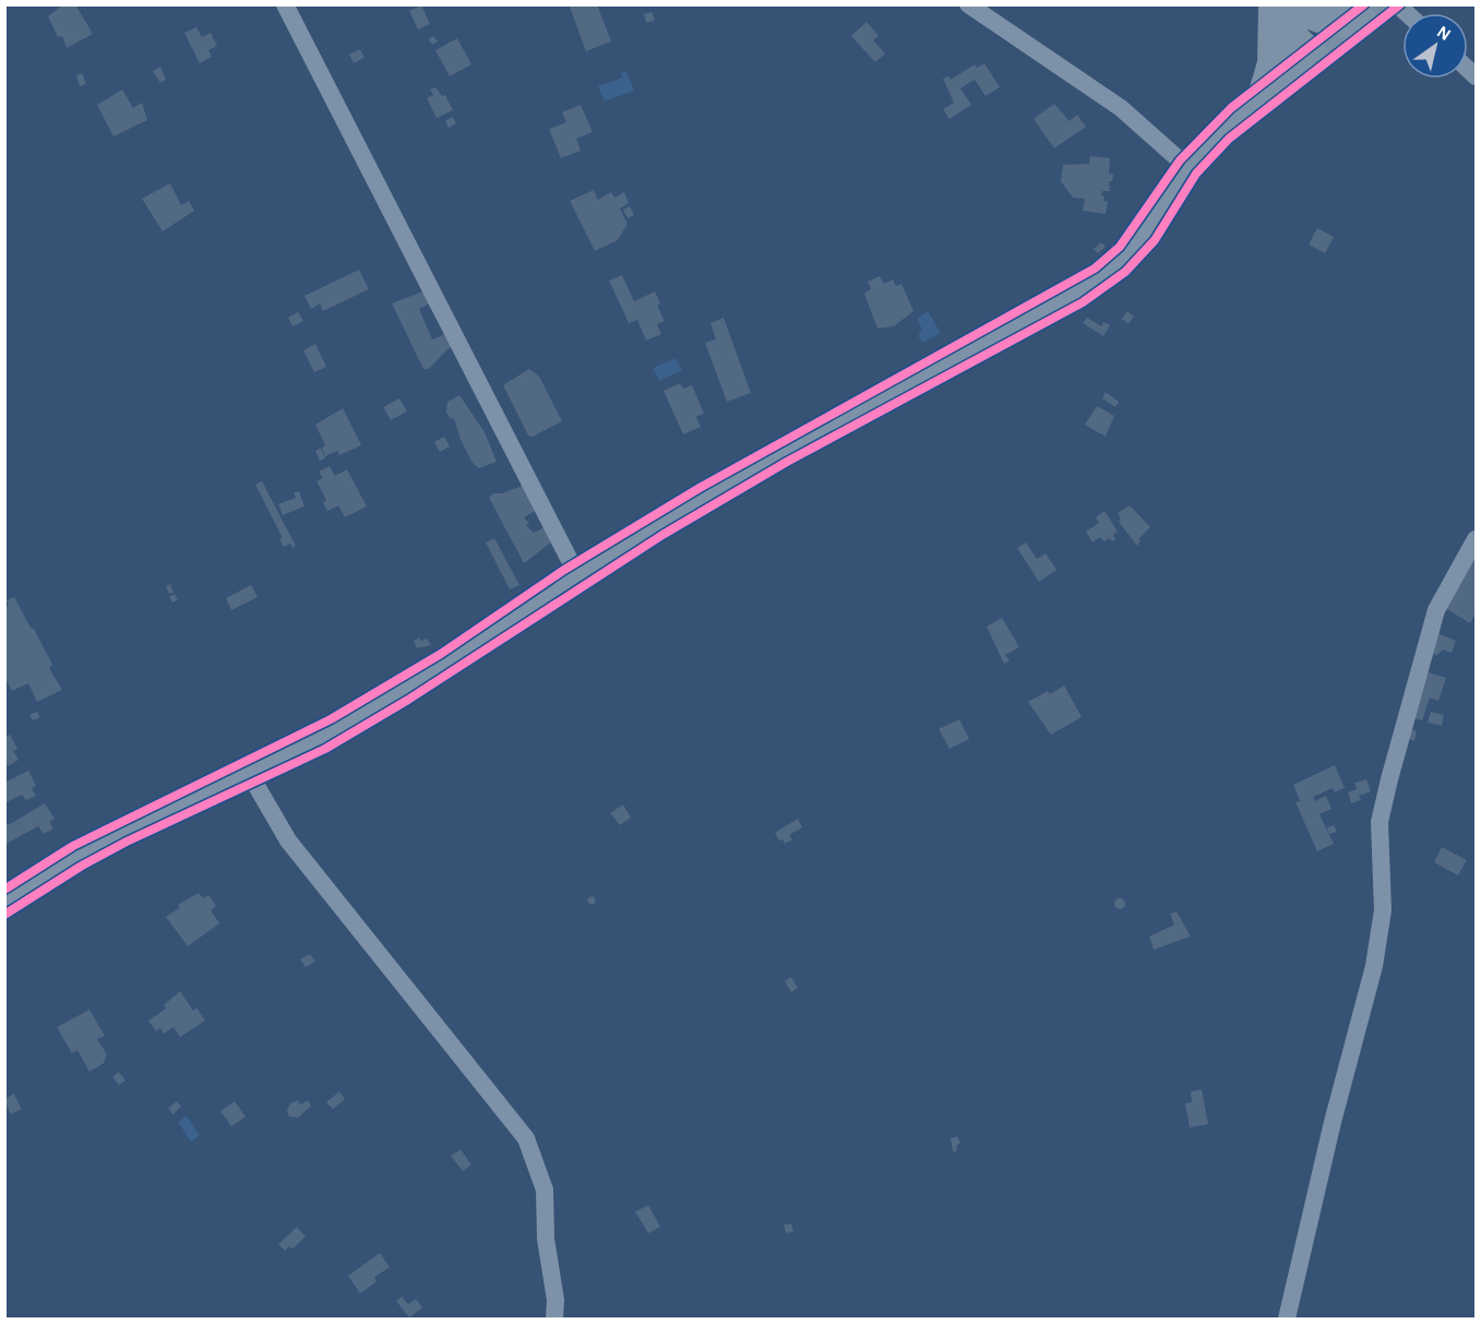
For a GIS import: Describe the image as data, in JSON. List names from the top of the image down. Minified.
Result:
{"north":"top right"}
